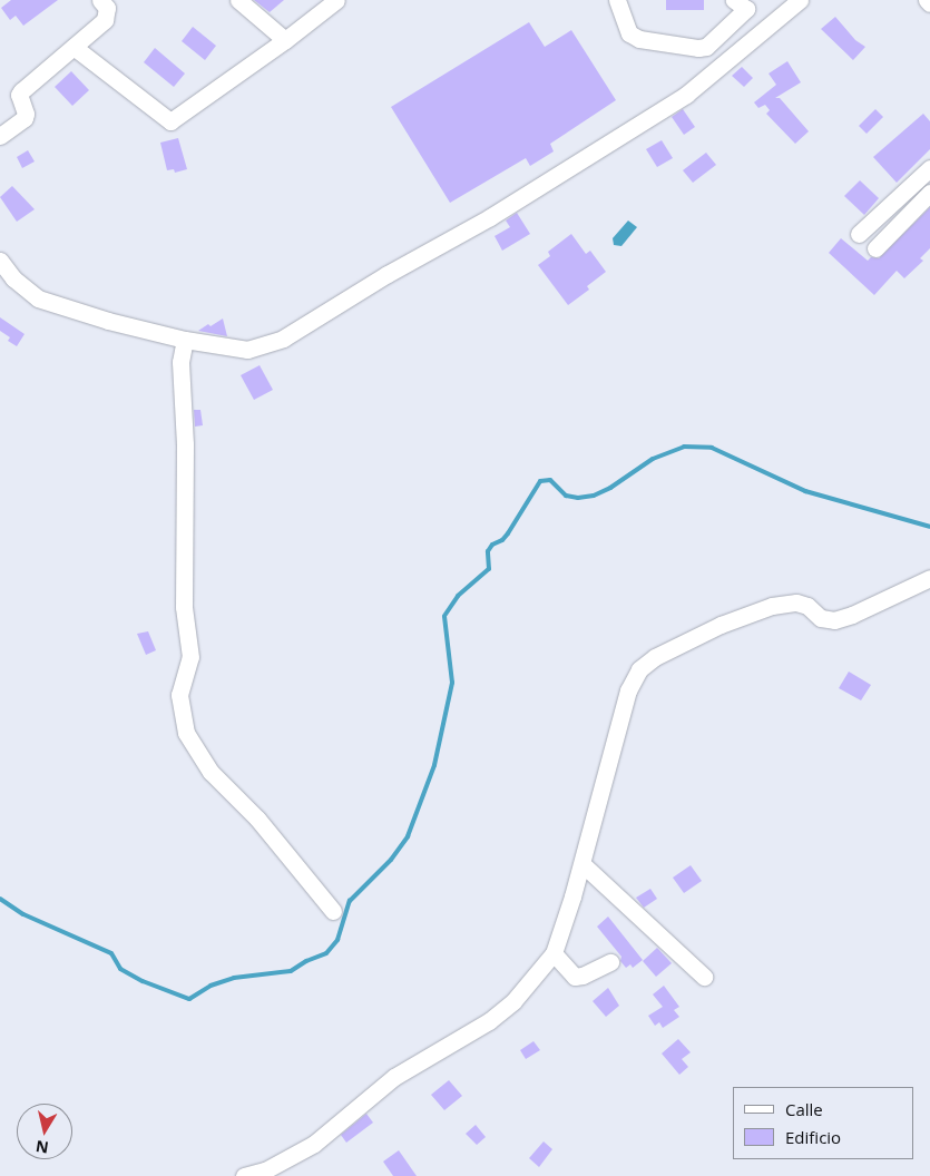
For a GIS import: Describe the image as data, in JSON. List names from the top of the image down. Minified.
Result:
{"legend":["Calle","Edificio"],"north":"bottom"}
